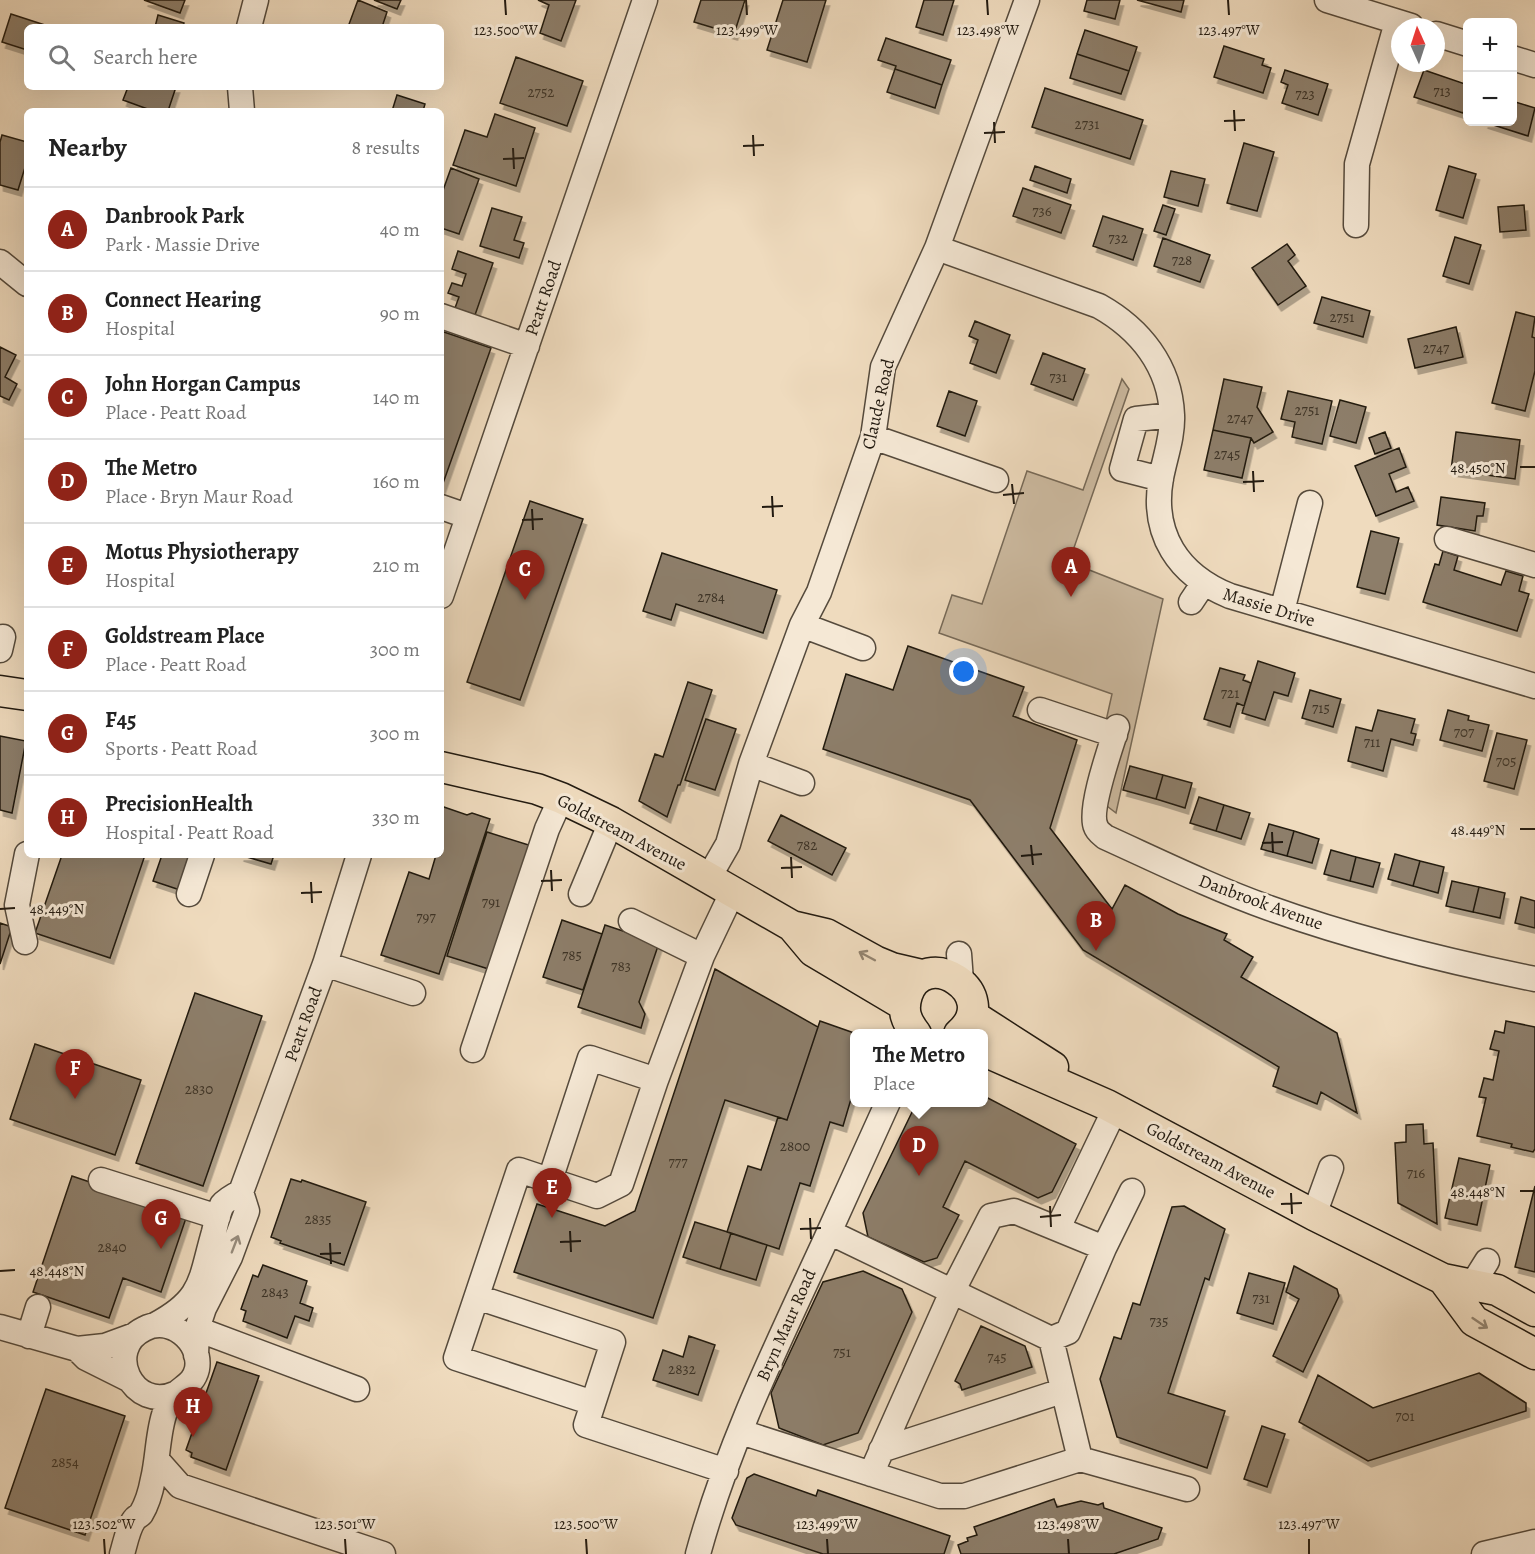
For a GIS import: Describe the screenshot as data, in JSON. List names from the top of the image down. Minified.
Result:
{"streets":{"main road":["Goldstream Avenue"],"street":["Peatt Road","Claude Road","Massie Drive","Danbrook Avenue","Bryn Maur Road"]},"crossings":[["Claude Road","Massie Drive"],["Claude Road","Goldstream Avenue"]],"house_numbers":["713","2752","723","2731","736","732","728","2751","2747","731","2751","2747","2745","2784","721","715","707","711","705","782","791","797","785","783","2830","2800","777","716","2835","2840","2843","731","735","751","745","2832","701","2854"],"north":"top","page":{"map_buttons":["+","−"],"search":"Search here","heading":["Nearby","8 results"],"list":[{"mark":"A","name":"Danbrook Park","note":"Park · Massie Drive","value":"40 m"},{"mark":"B","name":"Connect Hearing","note":"Hospital","value":"90 m"},{"mark":"C","name":"John Horgan Campus","note":"Place · Peatt Road","value":"140 m"},{"mark":"D","name":"The Metro","note":"Place · Bryn Maur Road","value":"160 m"},{"mark":"E","name":"Motus Physiotherapy","note":"Hospital","value":"210 m"},{"mark":"F","name":"Goldstream Place","note":"Place · Peatt Road","value":"300 m"},{"mark":"G","name":"F45","note":"Sports · Peatt Road","value":"300 m"},{"mark":"H","name":"PrecisionHealth","note":"Hospital · Peatt Road","value":"330 m"}],"pins":["A","C","B","F","D","E","G","H"],"popup":["The Metro","Place"]},"coordinates":["123.500°W","123.499°W","123.498°W","123.497°W","48.450°N","48.449°N","48.448°N","123.502°W","123.501°W"]}
